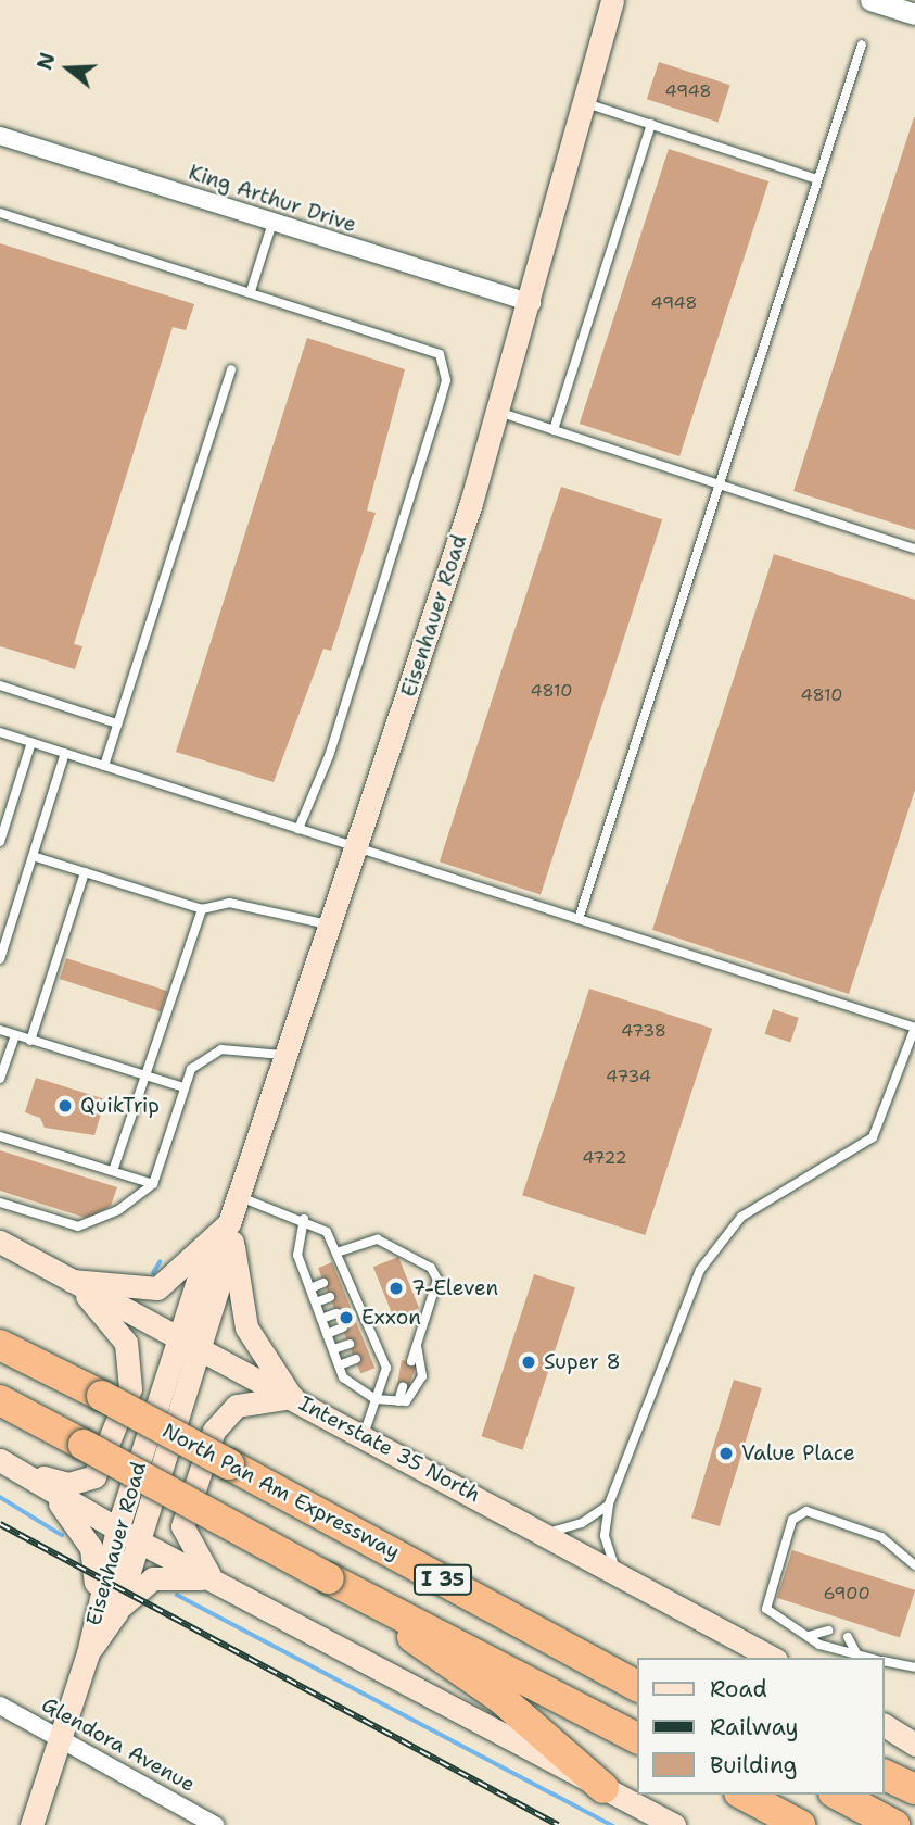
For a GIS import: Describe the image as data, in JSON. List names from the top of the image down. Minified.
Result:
{"streets":{"highway":["North Pan Am Expressway","I 35"],"main road":["Eisenhauer Road","Interstate 35 North"],"street":["King Arthur Drive","Glendora Avenue"]},"crossings":[["King Arthur Drive","Eisenhauer Road"],["Eisenhauer Road","Interstate 35 North"],["Eisenhauer Road","Glendora Avenue"]],"places":["QuikTrip","7-Eleven","Exxon","Super 8","Value Place"],"house_numbers":["4948","4948","4810","4810","4738","4734","4722","6900"],"legend":["Road","Railway","Building"],"north":"left"}
